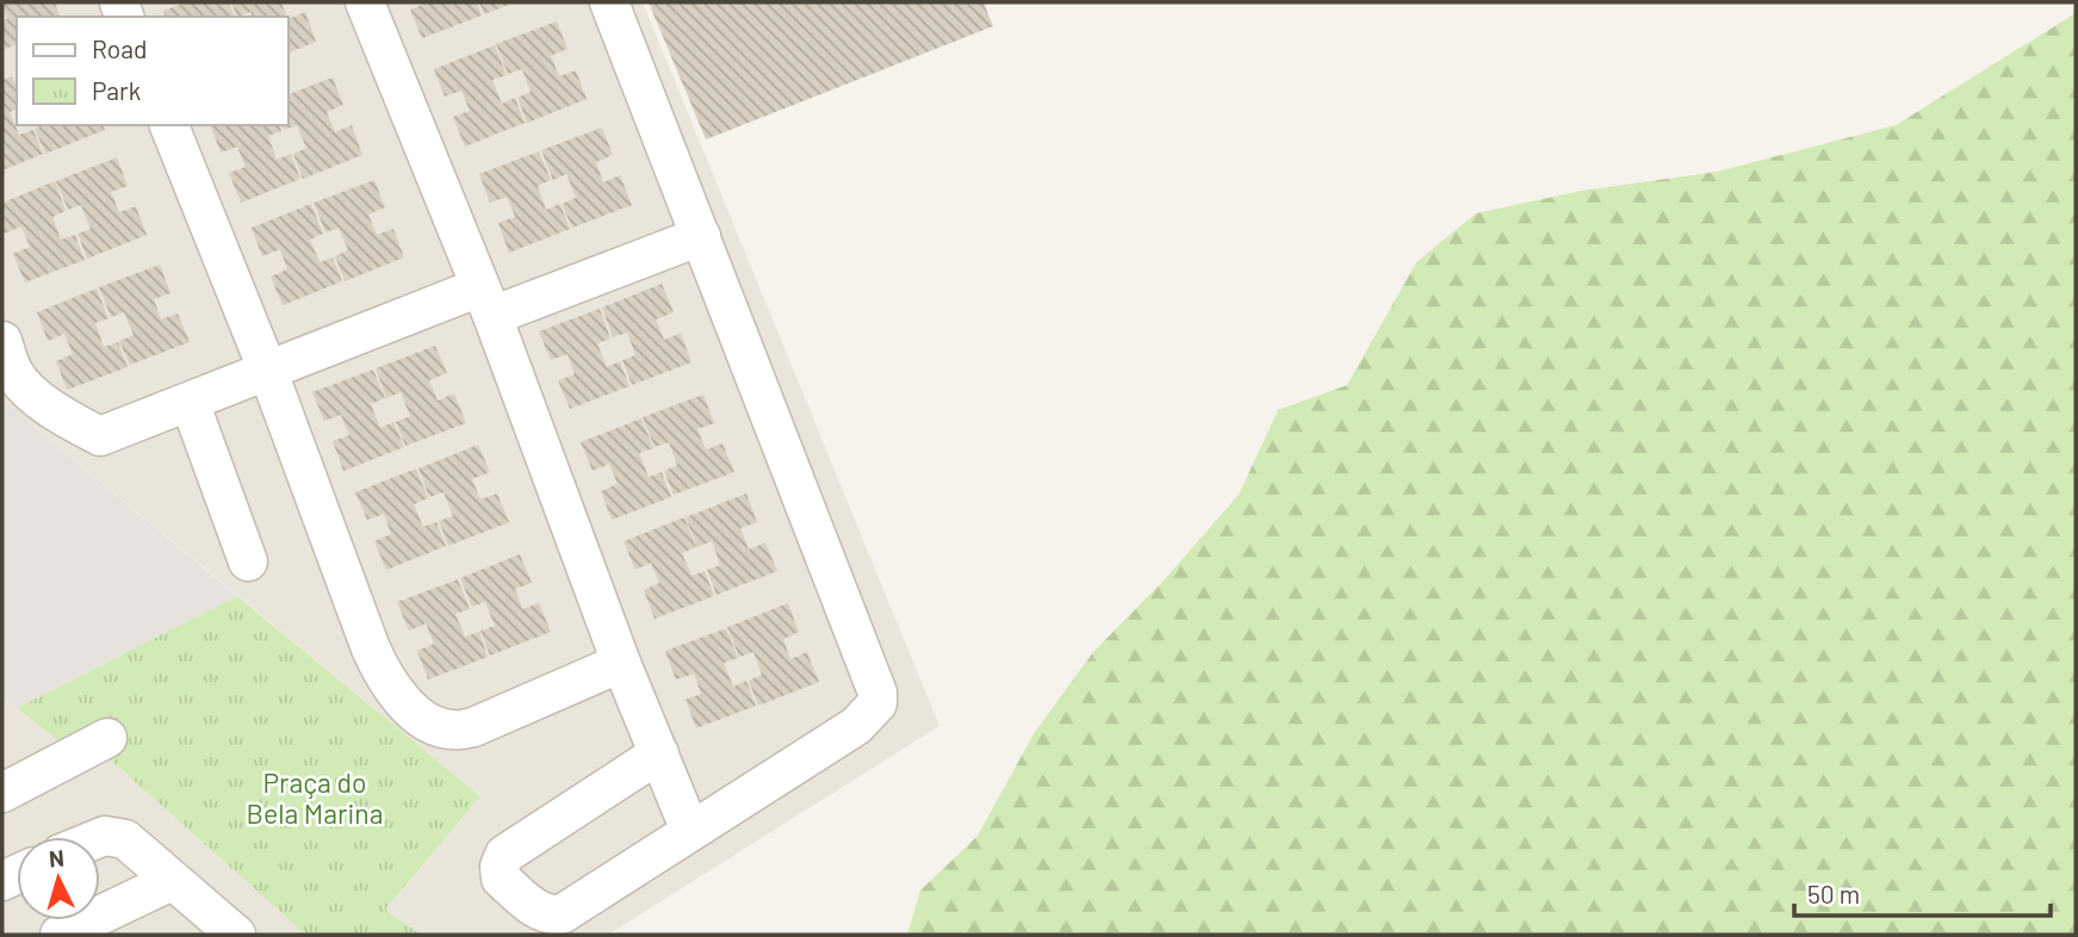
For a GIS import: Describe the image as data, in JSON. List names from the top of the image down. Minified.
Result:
{"parks":["Praça do Bela Marina"],"legend":["Road","Park"],"scale_bar":"50 m","north":"top"}
